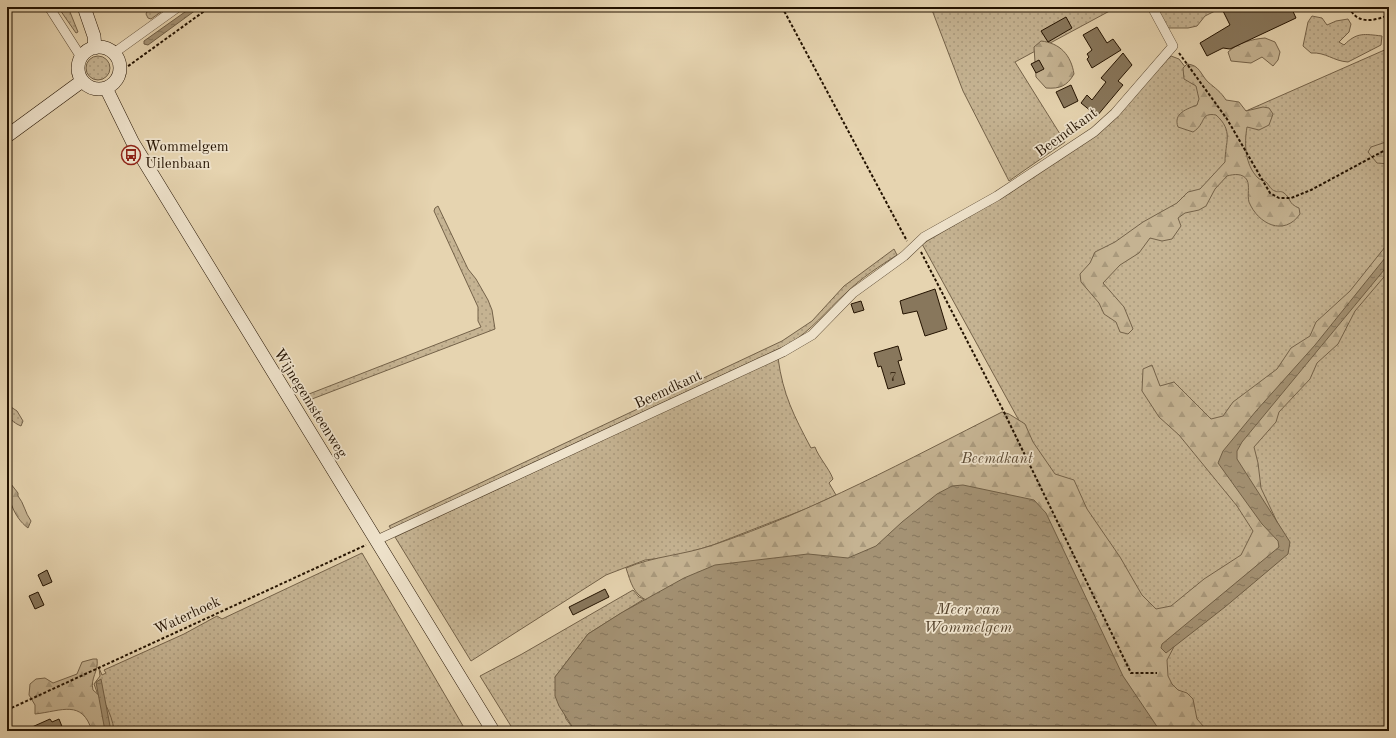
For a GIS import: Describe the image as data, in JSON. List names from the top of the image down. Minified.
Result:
{"streets":{"street":["Beemdkant","Wijnegemsteenweg"],"path":["Waterhoek"]},"crossings":[["Beemdkant","Wijnegemsteenweg"],["Beemdkant","Waterhoek"],["Wijnegemsteenweg","Waterhoek"]],"water":["Meer van Wommelgem"],"parks":["Beemdkant"],"places":{"bus stop":["Wommelgem Uilenbaan"]},"house_numbers":["7"]}
